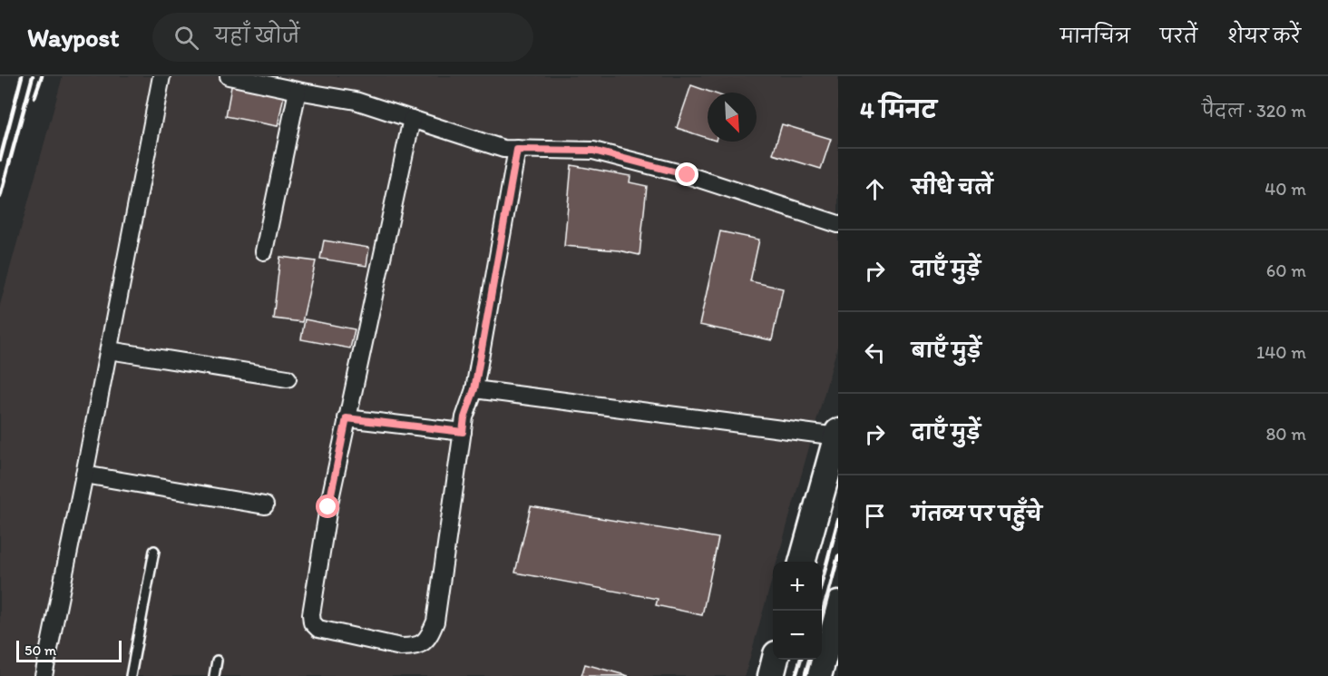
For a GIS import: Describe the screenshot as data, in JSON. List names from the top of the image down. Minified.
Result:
{"scale_bar":"50 m","north":"bottom right","page":{"header":"Waypost","search":"यहाँ खोजें","nav":["मानचित्र","परतें","शेयर करें"],"heading":["4 मिनट","पैदल · 320 m"],"list":[["सीधे चलें","40 m"],["दाएँ मुड़ें","60 m"],["बाएँ मुड़ें","140 m"],["दाएँ मुड़ें","80 m"],"गंतव्य पर पहुँचे"],"map_buttons":["+","−"],"scale":"50 m"}}
